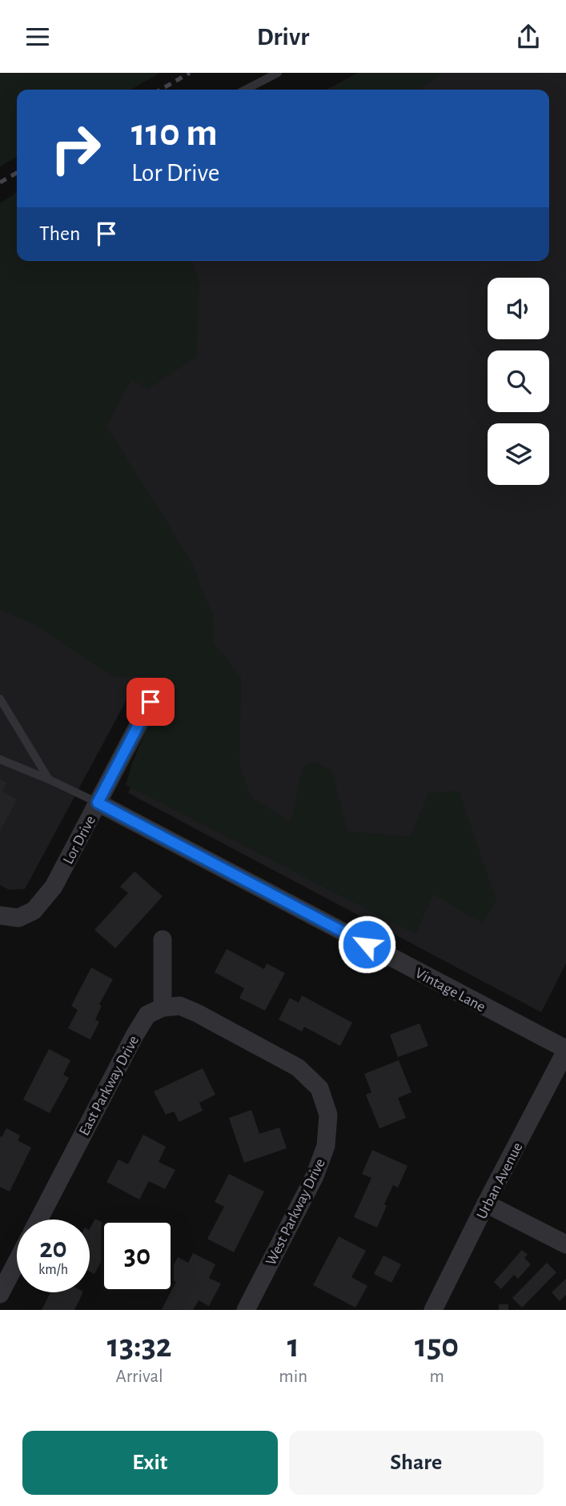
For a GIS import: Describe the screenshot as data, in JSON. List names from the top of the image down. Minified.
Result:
{"streets":{"street":["Lor Drive","Vintage Lane","East Parkway Drive","Urban Avenue","West Parkway Drive"]},"crossings":[["Lor Drive","Vintage Lane"],["Vintage Lane","Urban Avenue"],["East Parkway Drive","West Parkway Drive"]],"page":{"header":"Drivr","turn":["110 m","Lor Drive"],"then":"Then","speed":"20 km/h","limit":"30","eta":["13:32","Arrival","1","min","150","m"],"buttons":["Exit","Share"]}}
